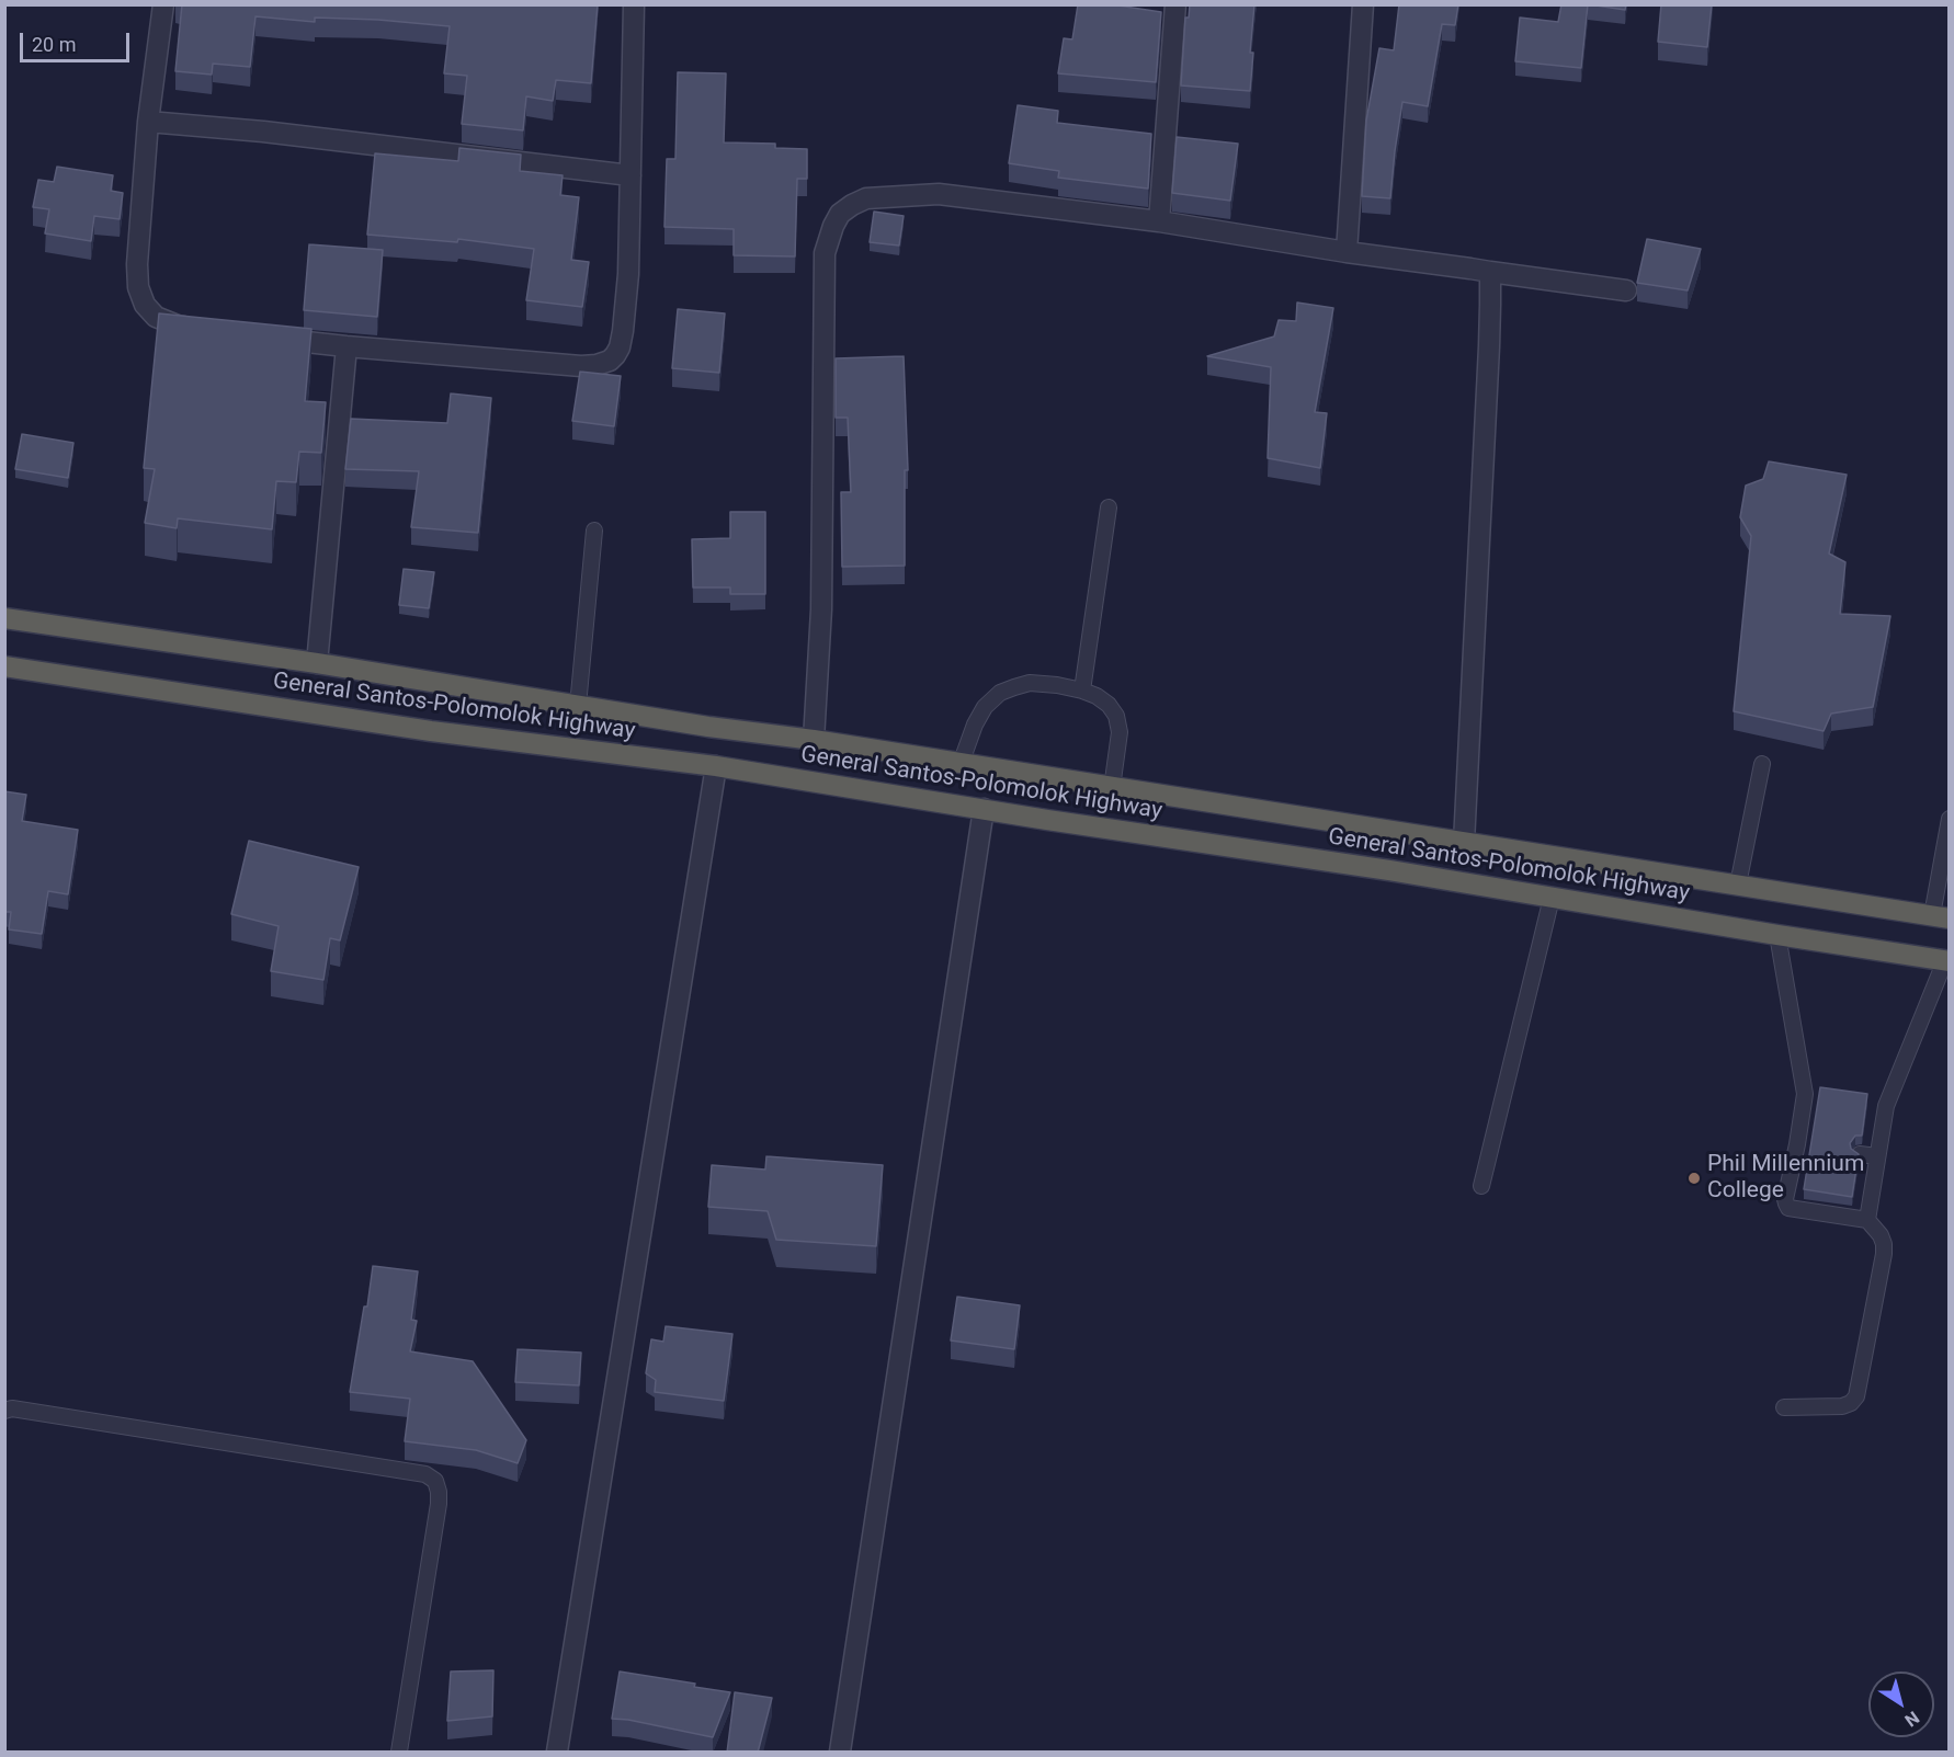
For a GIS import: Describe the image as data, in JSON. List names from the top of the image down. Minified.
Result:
{"streets":{"highway":["General Santos-Polomolok Highway"]},"places":["Phil Millennium College"],"scale_bar":"20 m","north":"bottom right"}
